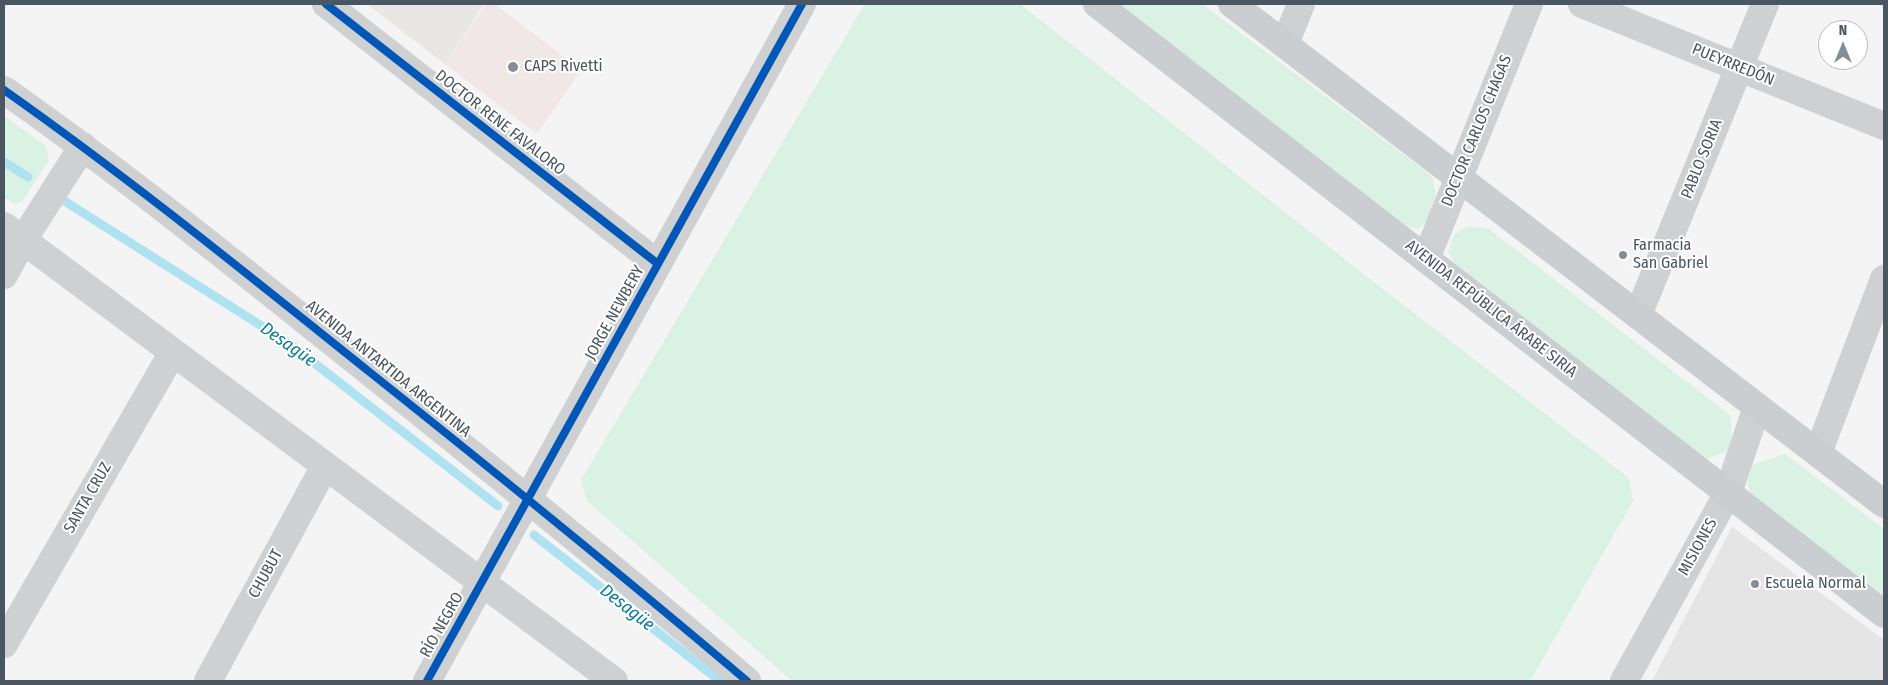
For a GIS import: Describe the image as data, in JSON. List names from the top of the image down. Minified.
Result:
{"streets":{"main road":["AVENIDA REPÚBLICA ÁRABE SIRIA"],"street":["PUEYRREDÓN","DOCTOR RENE FAVALORO","DOCTOR CARLOS CHAGAS","PABLO SORIA","JORGE NEWBERY","AVENIDA ANTARTIDA ARGENTINA","SANTA CRUZ","MISIONES","CHUBUT","RÍO NEGRO"]},"crossings":[["PUEYRREDÓN","PABLO SORIA"],["DOCTOR RENE FAVALORO","JORGE NEWBERY"],["DOCTOR CARLOS CHAGAS","AVENIDA REPÚBLICA ÁRABE SIRIA"],["AVENIDA REPÚBLICA ÁRABE SIRIA","MISIONES"],["JORGE NEWBERY","AVENIDA ANTARTIDA ARGENTINA"],["JORGE NEWBERY","RÍO NEGRO"]],"water":["Desagüe"],"places":["CAPS Rivetti","Farmacia San Gabriel","Escuela Normal"],"north":"top"}
